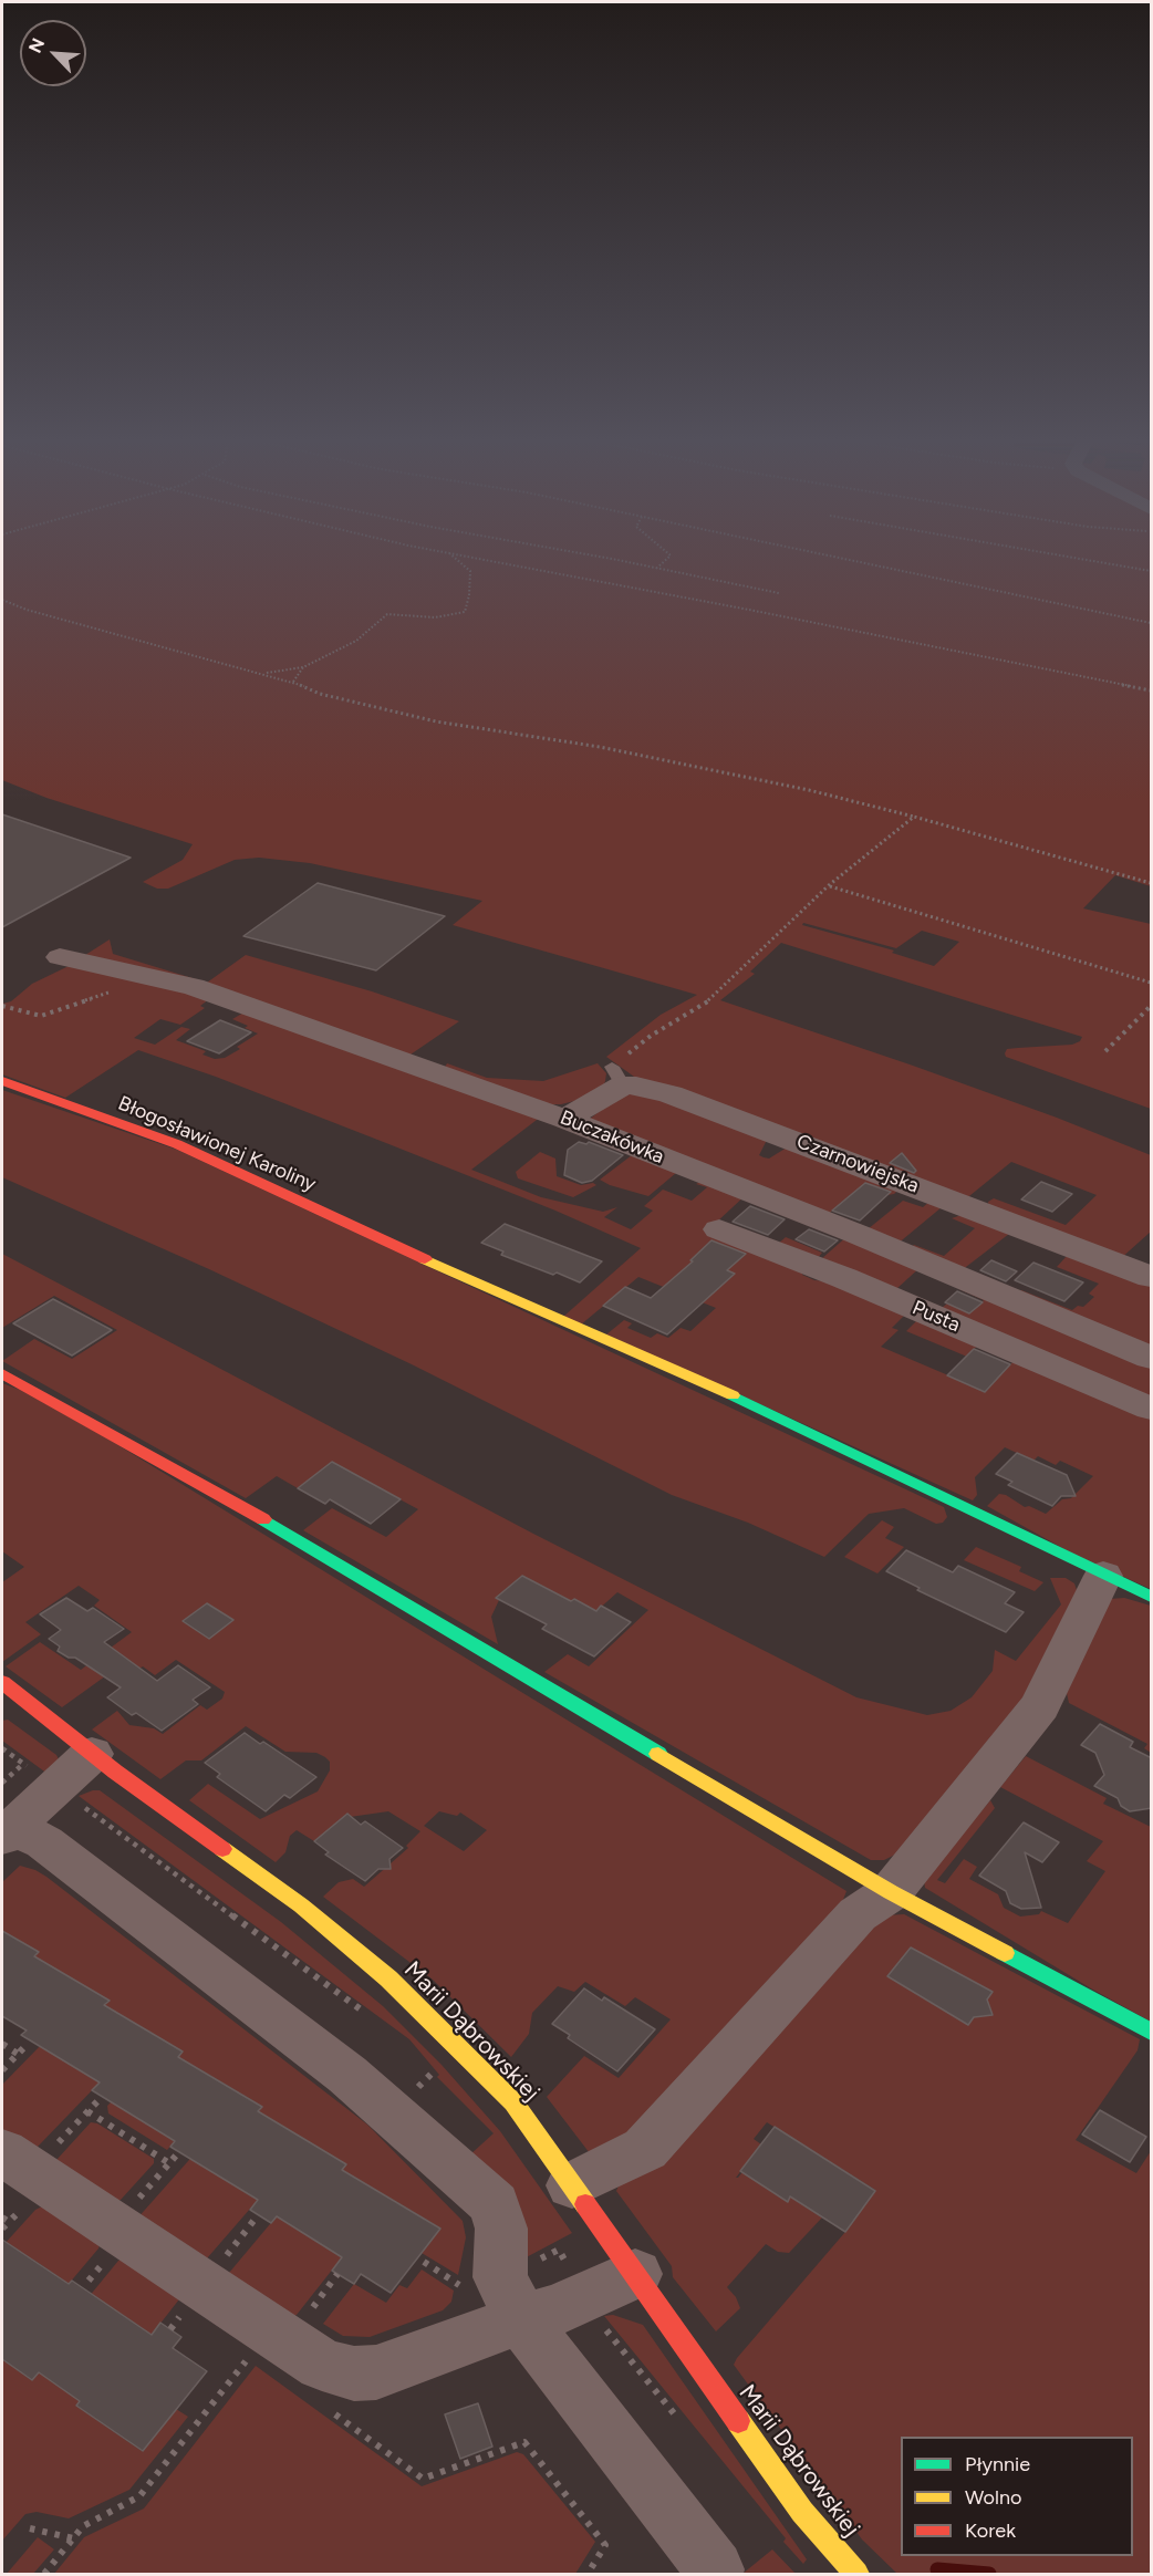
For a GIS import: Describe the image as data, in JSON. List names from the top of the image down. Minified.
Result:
{"streets":{"street":["Buczakówka","Błogosławionej Karoliny","Czarnowiejska","Pusta","Marii Dąbrowskiej"]},"legend":["Płynnie","Wolno","Korek"],"north":"top left"}
